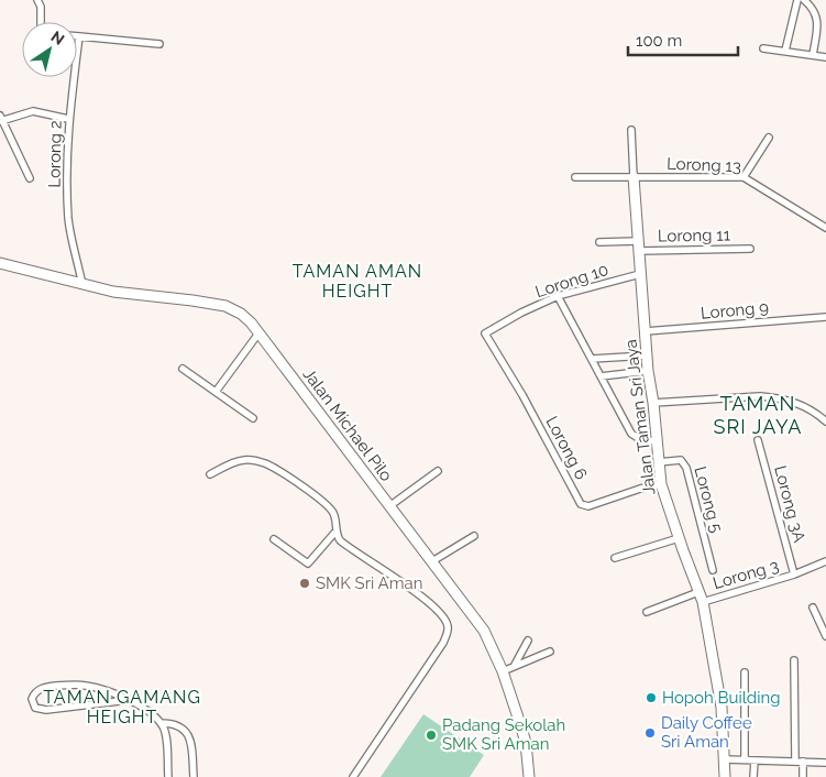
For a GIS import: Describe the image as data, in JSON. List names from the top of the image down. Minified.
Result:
{"streets":{"street":["Lorong 2","Lorong 13","Lorong 11","Lorong 10","Lorong 9","Jalan Taman Sri Jaya","Jalan Michael Pilo","Lorong 6","Lorong 5","Lorong 3A","Lorong 3"]},"crossings":[["Lorong 2","Jalan Michael Pilo"],["Lorong 13","Jalan Taman Sri Jaya"],["Lorong 11","Jalan Taman Sri Jaya"],["Lorong 10","Jalan Taman Sri Jaya"],["Lorong 10","Lorong 6"],["Lorong 9","Jalan Taman Sri Jaya"],["Jalan Taman Sri Jaya","Lorong 6"],["Jalan Taman Sri Jaya","Lorong 5"],["Jalan Taman Sri Jaya","Lorong 3"],["Lorong 3A","Lorong 3"]],"districts":["TAMAN AMAN HEIGHT","TAMAN SRI JAYA","TAMAN GAMANG HEIGHT"],"places":["SMK Sri Aman","Hopoh Building","Daily Coffee Sri Aman","Padang Sekolah SMK Sri Aman"],"scale_bar":"100 m","north":"top right"}
